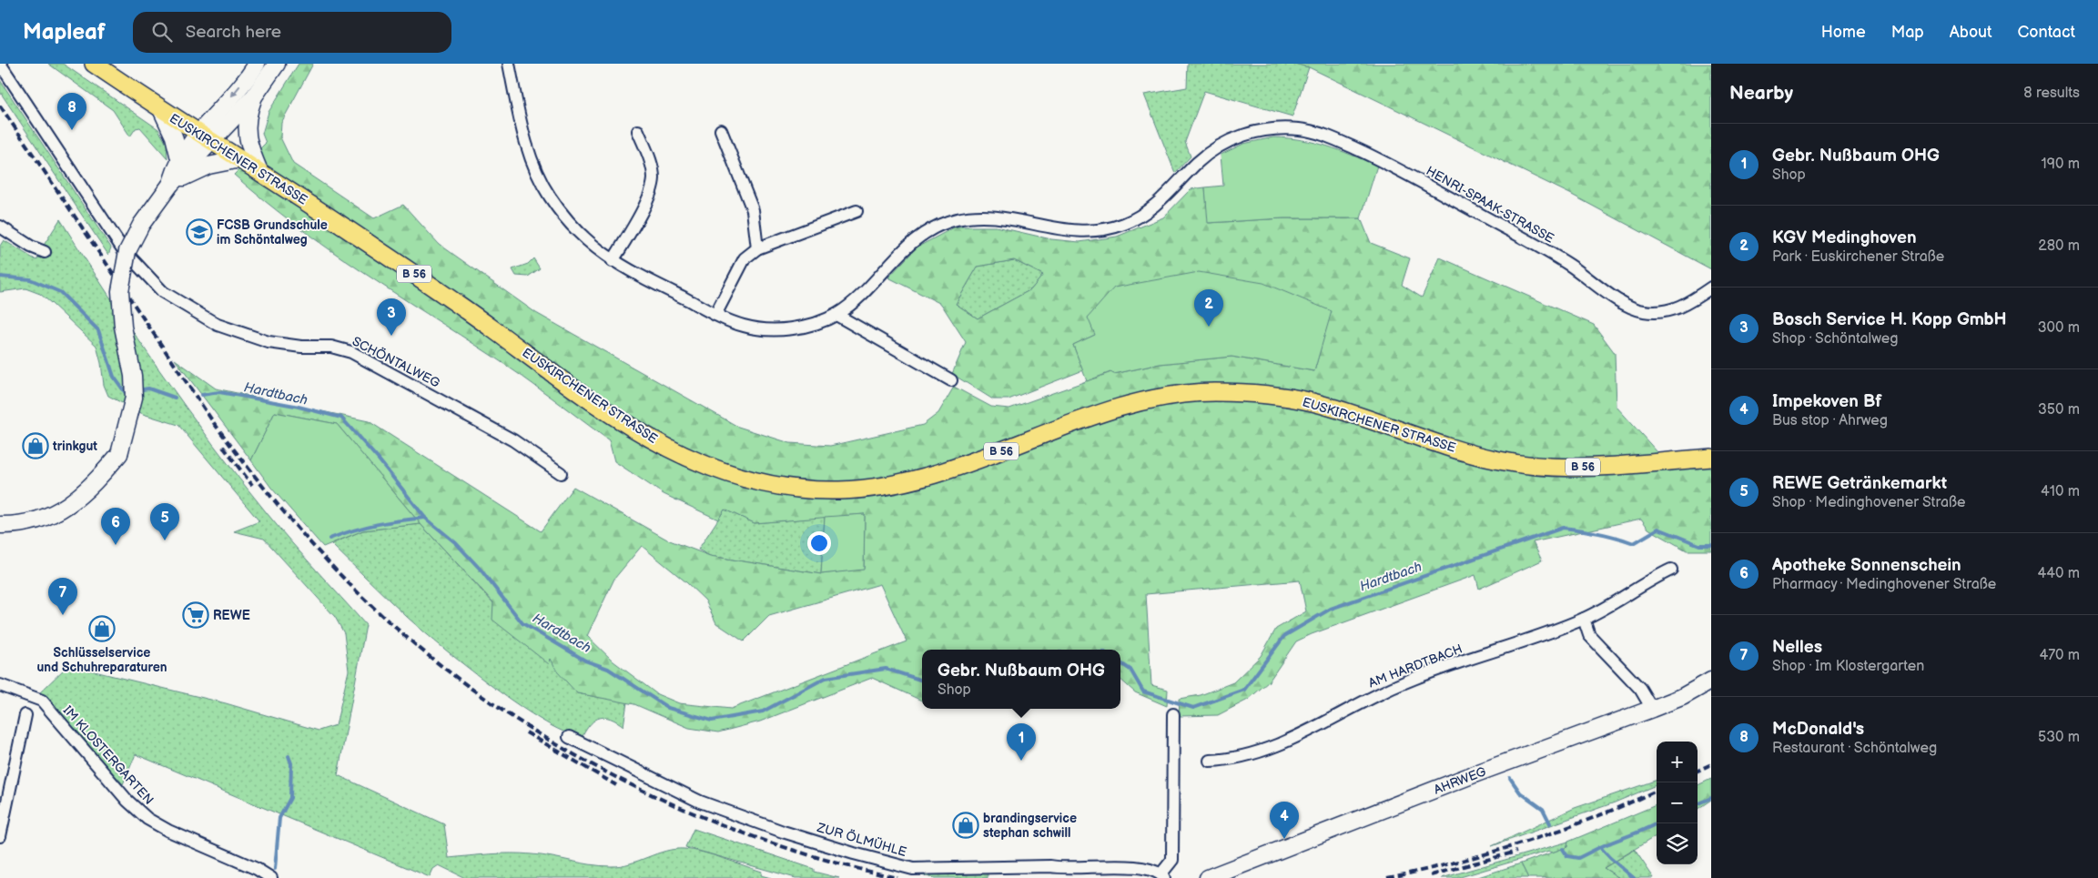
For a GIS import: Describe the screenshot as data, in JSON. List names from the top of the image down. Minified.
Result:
{"streets":{"main road":["EUSKIRCHENER STRASSE","B 56","AHRWEG"],"street":["HENRI-SPAAK-STRASSE","SCHÖNTALWEG","AM HARDTBACH","IM KLOSTERGARTEN","ZUR ÖLMÜHLE"]},"water":["Hardtbach"],"places":{"school or university":["FCSB Grundschule im Schöntalweg"],"shop":["trinkgut","Schlüsselservice und Schuhreparaturen","brandingservice stephan schwill"],"supermarket":["REWE"]},"page":{"header":"Mapleaf","search":"Search here","nav":["Home","Map","About","Contact"],"heading":["Nearby","8 results"],"pins":["8","2","3","5","6","7","1","4"],"list":[{"mark":"1","name":"Gebr. Nußbaum OHG","note":"Shop","value":"190 m"},{"mark":"2","name":"KGV Medinghoven","note":"Park · Euskirchener Straße","value":"280 m"},{"mark":"3","name":"Bosch Service H. Kopp GmbH","note":"Shop · Schöntalweg","value":"300 m"},{"mark":"4","name":"Impekoven Bf","note":"Bus stop · Ahrweg","value":"350 m"},{"mark":"5","name":"REWE Getränkemarkt","note":"Shop · Medinghovener Straße","value":"410 m"},{"mark":"6","name":"Apotheke Sonnenschein","note":"Pharmacy · Medinghovener Straße","value":"440 m"},{"mark":"7","name":"Nelles","note":"Shop · Im Klostergarten","value":"470 m"},{"mark":"8","name":"McDonald's","note":"Restaurant · Schöntalweg","value":"530 m"}],"popup":["Gebr. Nußbaum OHG","Shop"],"map_buttons":["+","−"]}}
